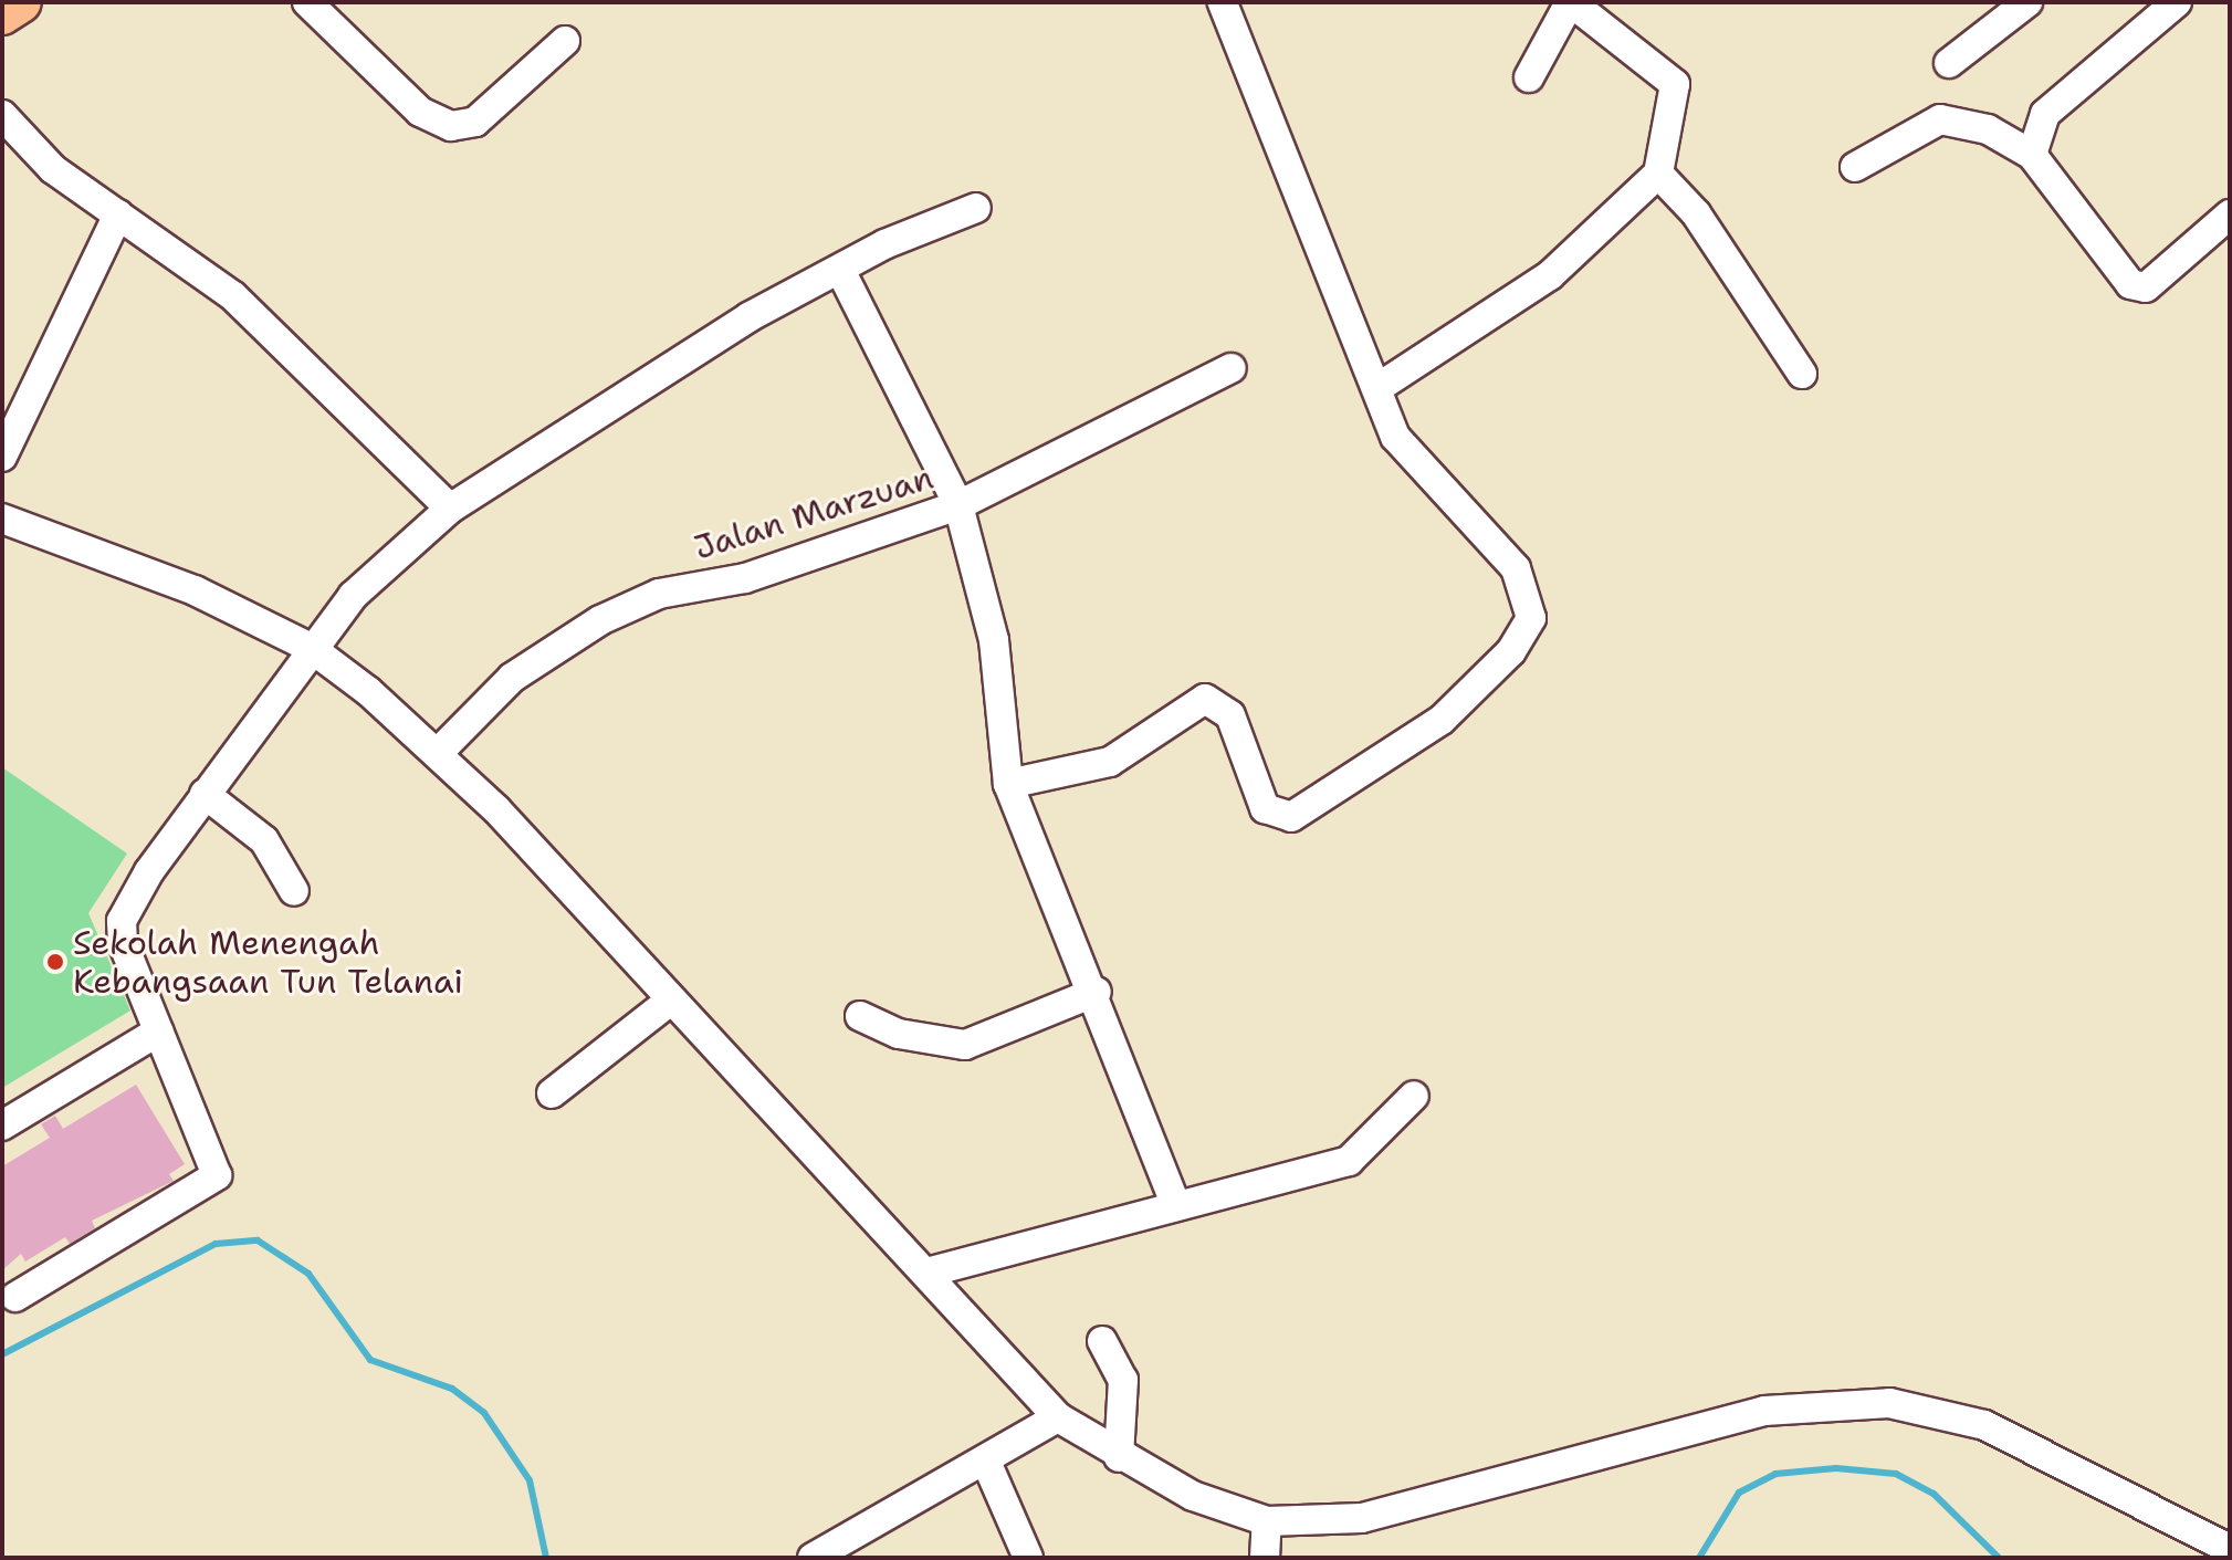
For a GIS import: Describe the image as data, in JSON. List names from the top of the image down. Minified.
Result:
{"streets":{"street":["Jalan Marzuan"]},"places":["Sekolah Menengah Kebangsaan Tun Telanai"]}
